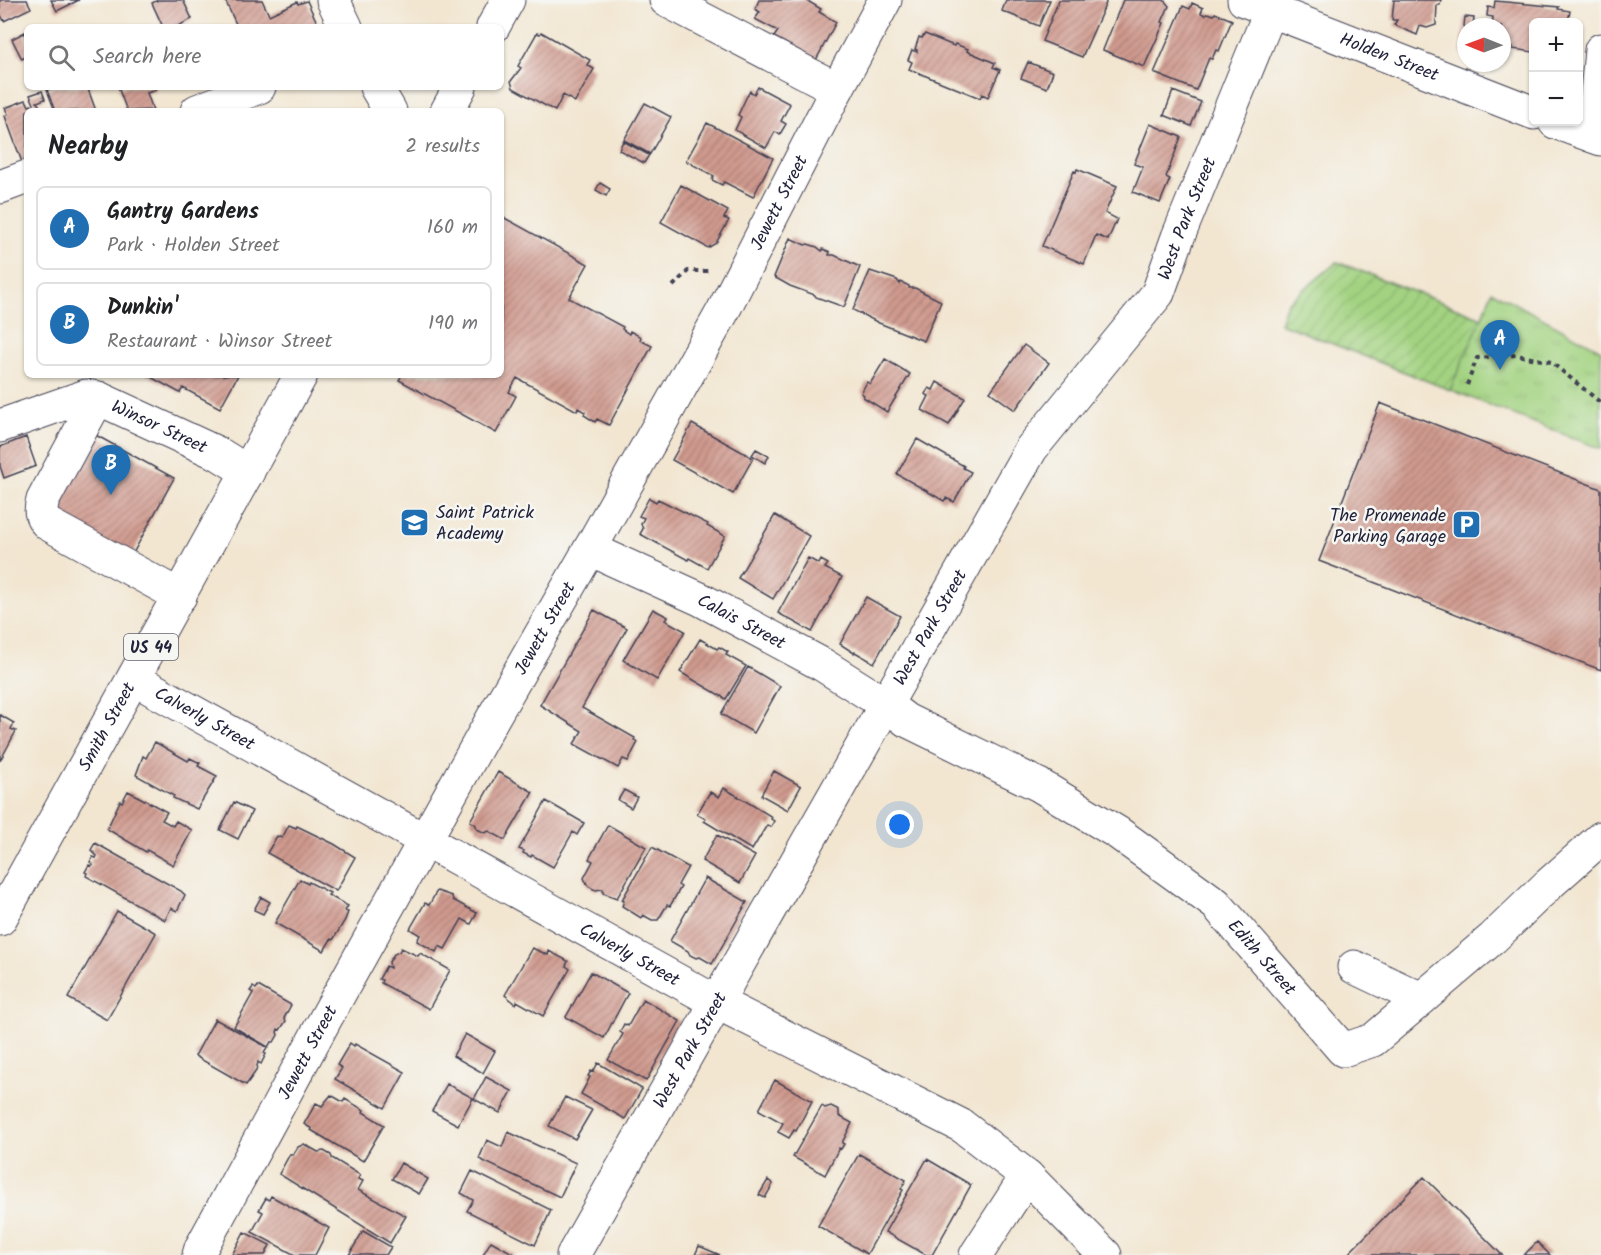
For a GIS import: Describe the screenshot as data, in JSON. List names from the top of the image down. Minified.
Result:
{"streets":{"street":["Holden Street","Jewett Street","West Park Street","Winsor Street","Calais Street","US 44","Calverly Street","Smith Street","Edith Street"]},"crossings":[["Holden Street","West Park Street"],["Jewett Street","Calais Street"],["Jewett Street","Calverly Street"],["West Park Street","Calais Street"],["West Park Street","Calverly Street"],["West Park Street","Edith Street"],["Winsor Street","Smith Street"],["Calais Street","Edith Street"],["Calverly Street","Smith Street"]],"places":{"school or university":["Saint Patrick Academy"],"parking":["The Promenade Parking Garage"]},"north":"left","page":{"map_buttons":["+","−"],"search":"Search here","heading":["Nearby","2 results"],"list":[{"mark":"A","name":"Gantry Gardens","note":"Park · Holden Street","value":"160 m"},{"mark":"B","name":"Dunkin'","note":"Restaurant · Winsor Street","value":"190 m"}],"pins":["A","B"]}}
